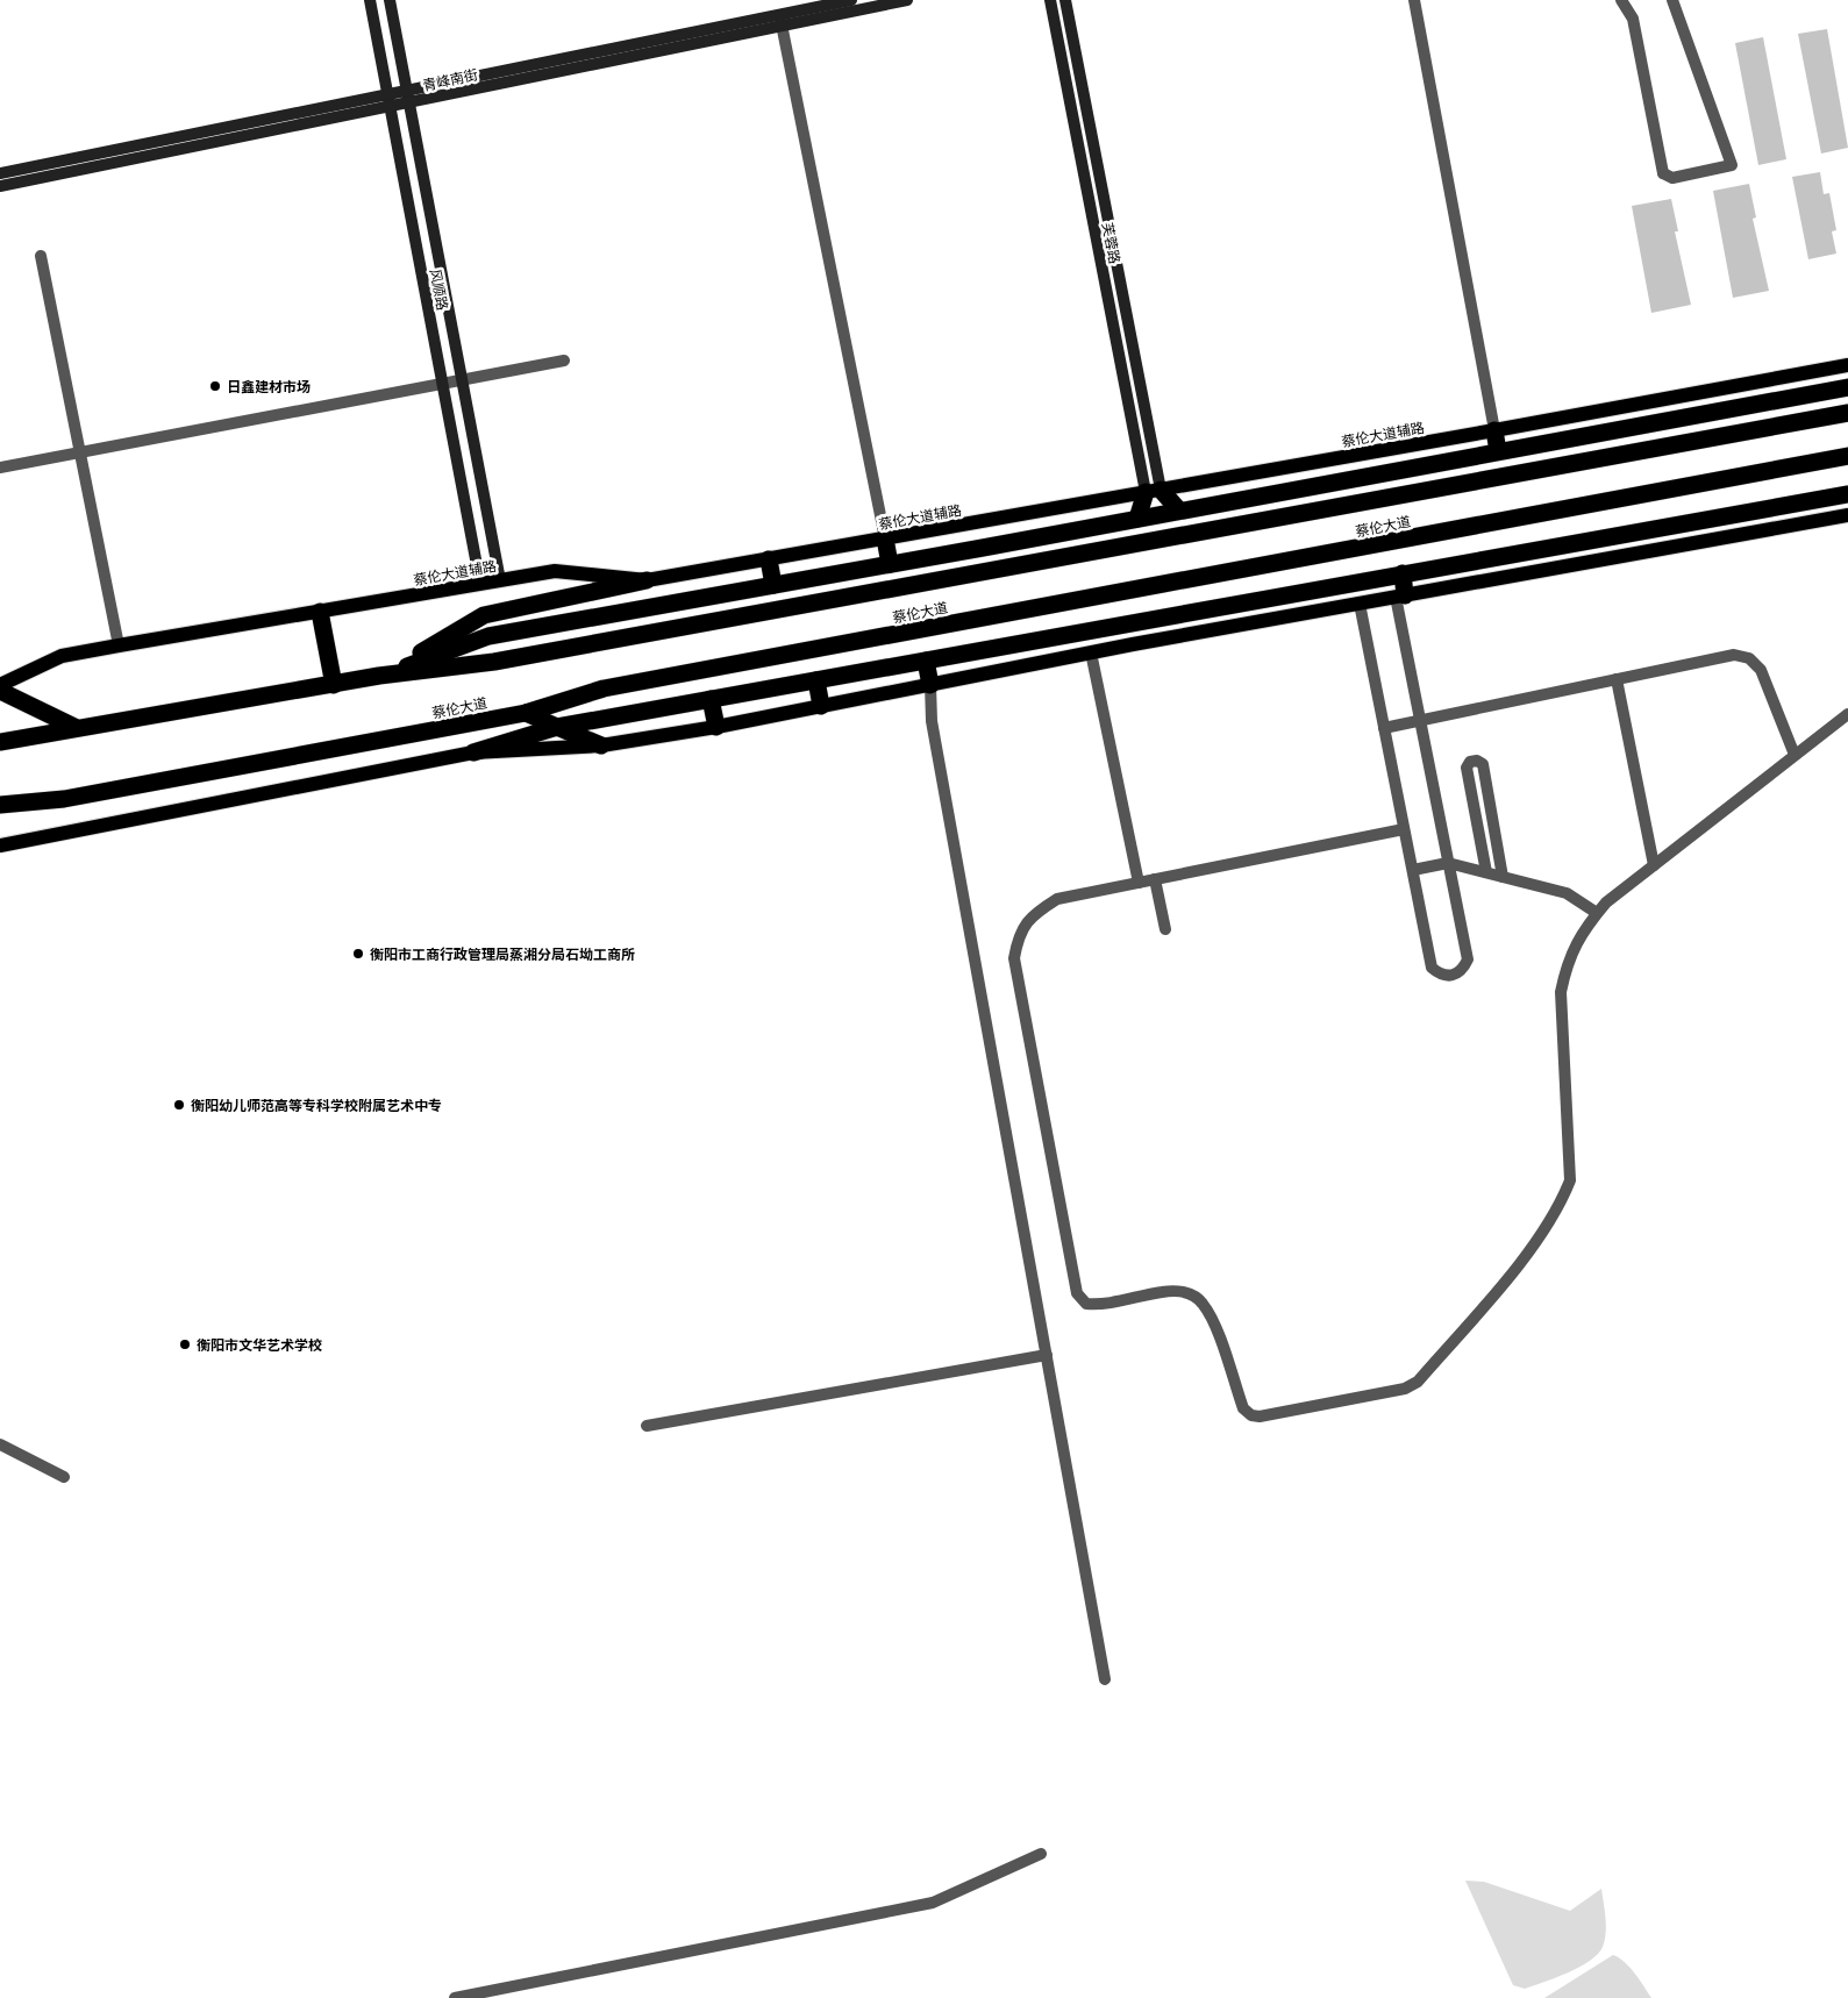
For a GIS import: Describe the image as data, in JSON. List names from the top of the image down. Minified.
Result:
{"streets":{"highway":["蔡伦大道"],"main road":["蔡伦大道辅路"],"street":["青峰南街","芙蓉路","风顺路"]},"crossings":[["青峰南街","风顺路"],["芙蓉路","蔡伦大道辅路"],["风顺路","蔡伦大道辅路"]],"places":["日鑫建材市场","衡阳市工商行政管理局蒸湘分局石坳工商所","衡阳幼儿师范高等专科学校附属艺术中专","衡阳市文华艺术学校"]}
